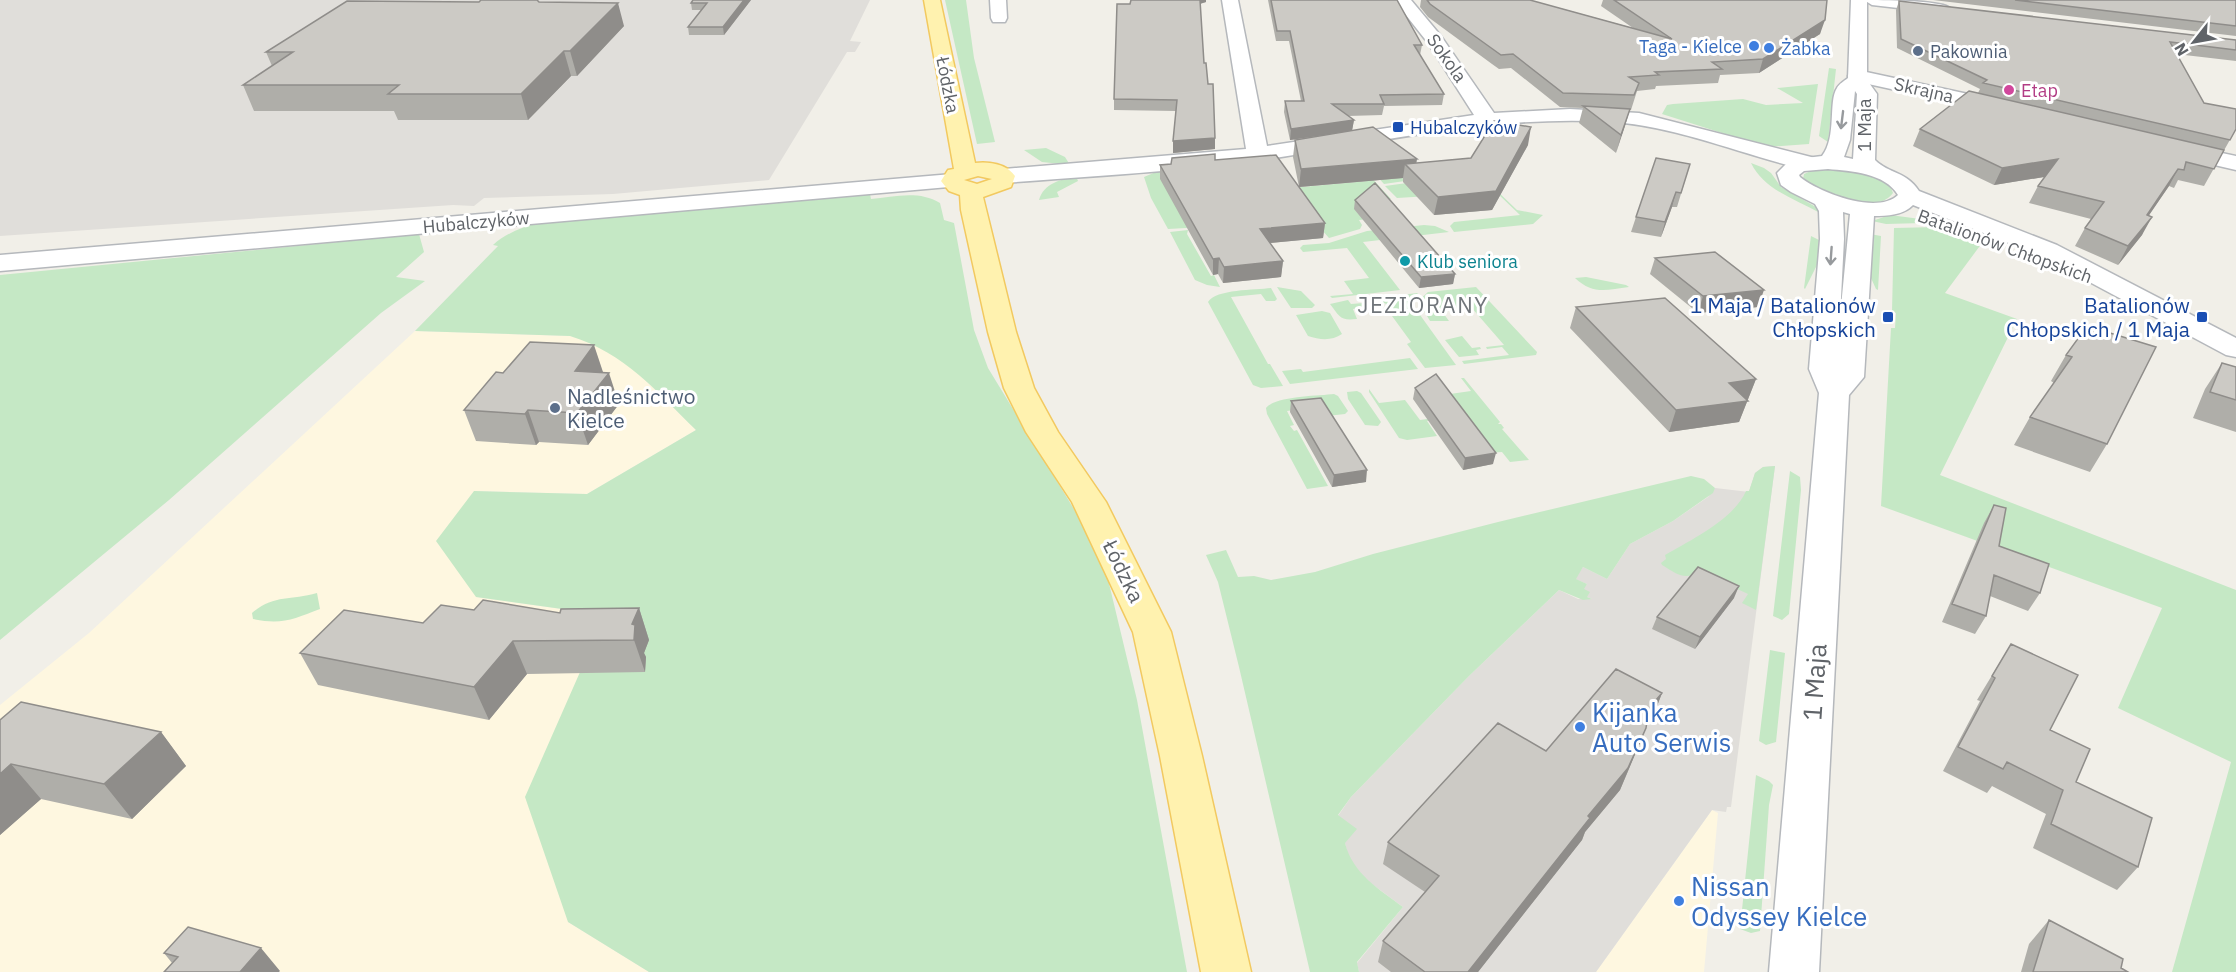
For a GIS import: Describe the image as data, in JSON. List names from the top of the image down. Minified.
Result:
{"streets":{"main road":["Łódzka"],"street":["Sokola","Skrajna","1 Maja","Hubalczyków","Batalionów Chłopskich"]},"crossings":[["Sokola","Hubalczyków"],["Łódzka","Hubalczyków"],["Skrajna","1 Maja"],["1 Maja","Hubalczyków"],["1 Maja","Batalionów Chłopskich"],["Hubalczyków","Batalionów Chłopskich"]],"districts":["JEZIORANY"],"places":{"other":["Taga - Kielce","Żabka","Pakownia","Etap","Klub seniora","Nadleśnictwo Kielce","Kijanka Auto Serwis","Nissan Odyssey Kielce"],"transit":["Hubalczyków","1 Maja / Batalionów Chłopskich","Batalionów Chłopskich / 1 Maja"]},"north":"bottom left"}
